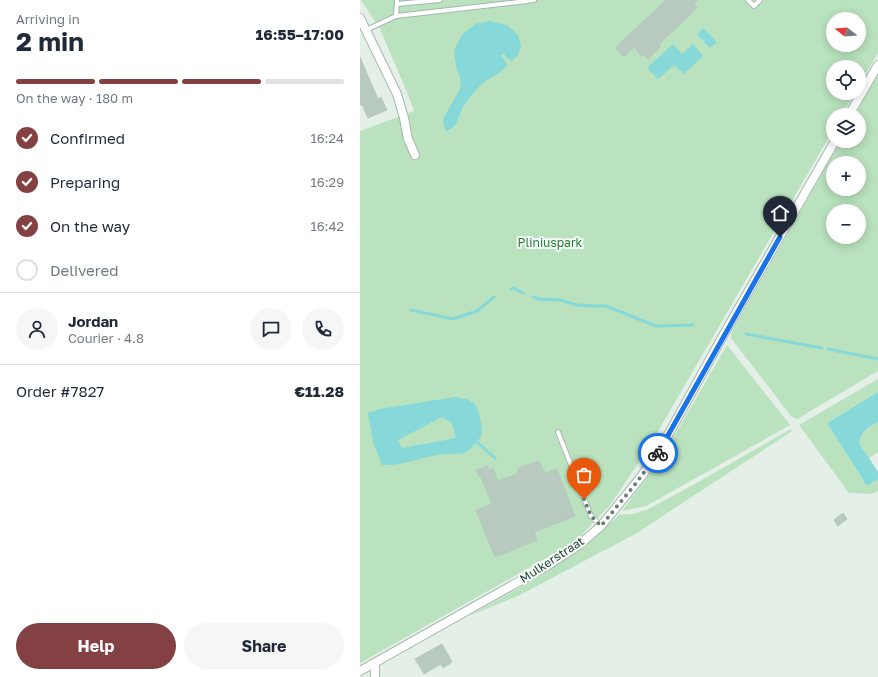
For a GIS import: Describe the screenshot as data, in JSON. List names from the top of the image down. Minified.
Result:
{"streets":{"street":["Mulkerstraat"]},"parks":["Pliniuspark"],"north":"left","page":{"heading":["2 min","Arriving in","16:55–17:00"],"panel":["Jordan","Courier · 4.8","Order #7827","€11.28"],"map_buttons":["+","−"],"bar":"On the way · 180 m","list":[["Confirmed","16:24"],["Preparing","16:29"],["On the way","16:42"],"Delivered"],"buttons":["Help","Share"]}}
